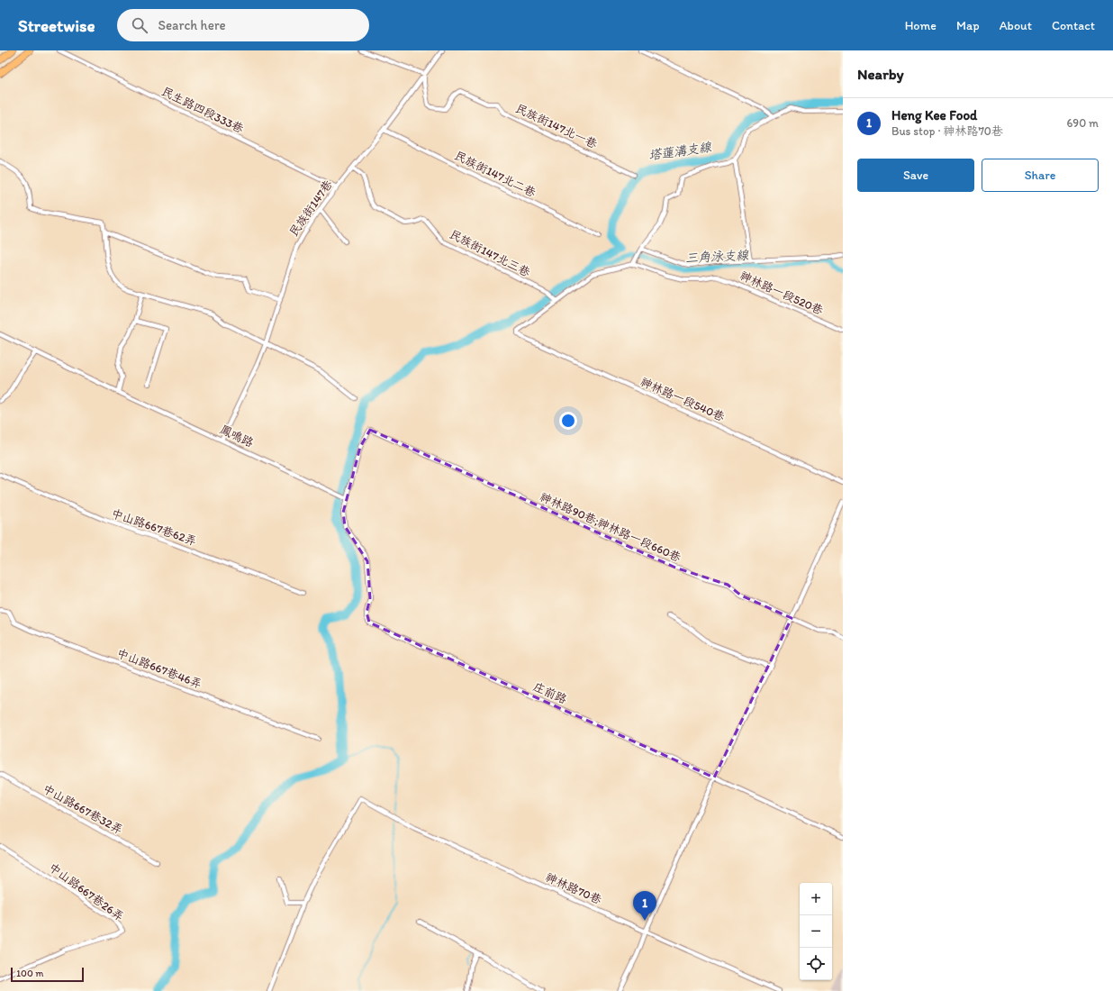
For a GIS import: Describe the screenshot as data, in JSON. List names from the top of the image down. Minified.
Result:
{"streets":{"street":["民生路四段333巷","民族街147北一巷","民族街147北二巷","民族街147巷","民族街147北三巷","神林路一段520巷","神林路一段540巷","鳳鳴路","中山路667巷62弄","神林路90巷;神林路一段660巷","中山路667巷46弄","庄前路","中山路667巷32弄","神林路70巷","中山路667巷26弄"]},"crossings":[["民生路四段333巷","民族街147巷"],["民族街147北一巷","民族街147巷"],["民族街147北二巷","民族街147巷"],["民族街147巷","民族街147北三巷"],["民族街147巷","鳳鳴路"],["民族街147北三巷","神林路一段540巷"],["鳳鳴路","神林路90巷;神林路一段660巷"],["鳳鳴路","庄前路"],["神林路90巷;神林路一段660巷","庄前路"]],"water":["塔蓮溝支線","三角泳支線"],"scale_bar":"100 m","page":{"header":"Streetwise","search":"Search here","nav":["Home","Map","About","Contact"],"heading":"Nearby","list":[{"mark":"1","name":"Heng Kee Food","note":"Bus stop · 神林路70巷","value":"690 m"}],"buttons":["Save","Share"],"map_buttons":["+","−"],"pins":"1","scale":"100 m"}}
